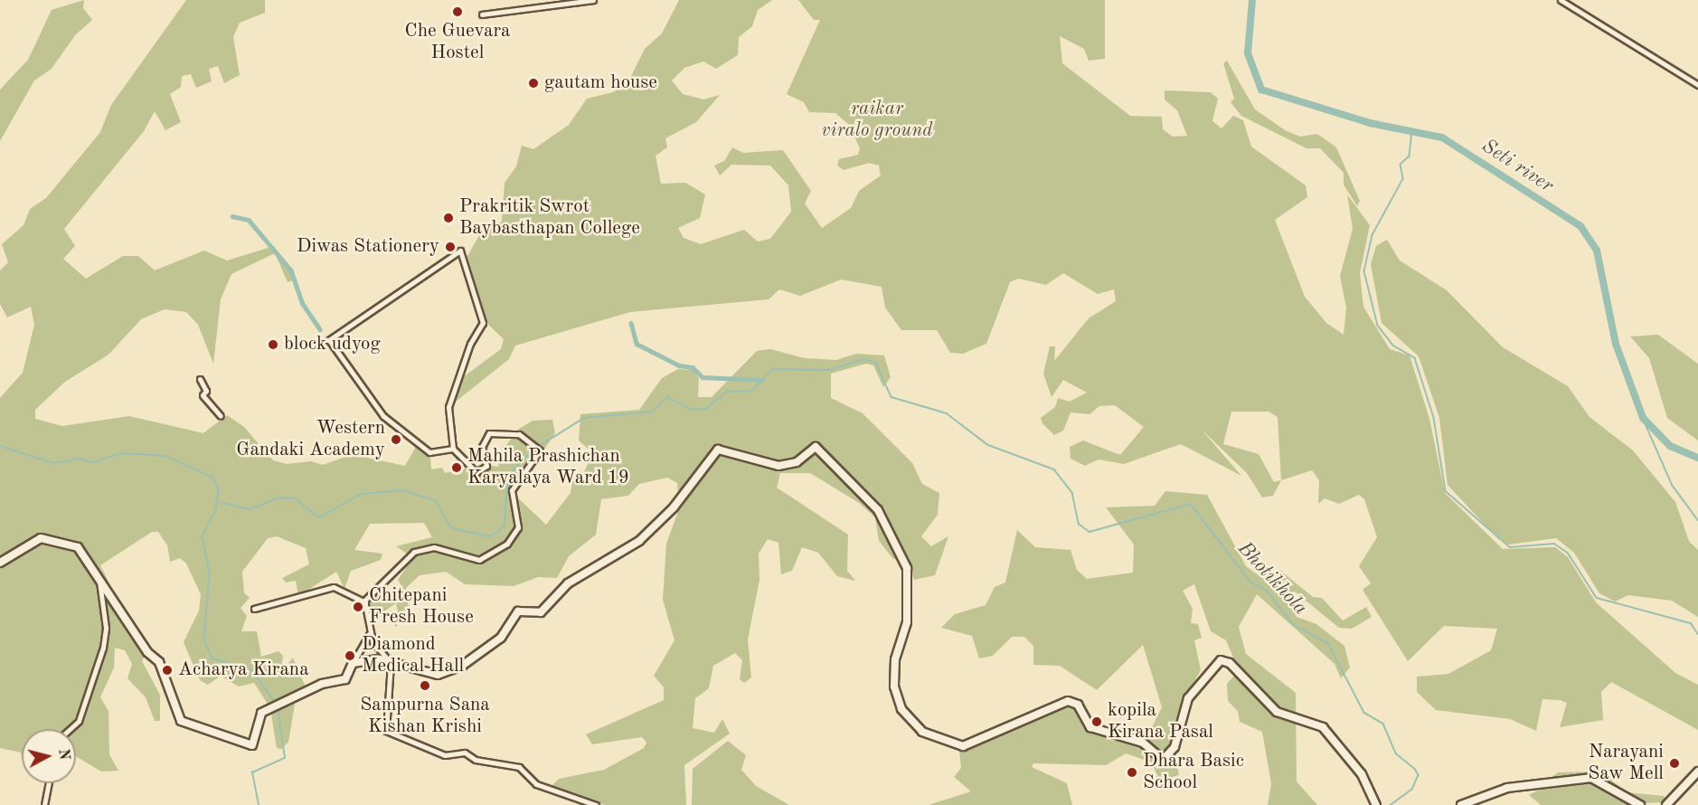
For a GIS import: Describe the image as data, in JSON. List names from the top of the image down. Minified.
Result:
{"water":["Seti river","Bhotikhola"],"parks":["raikar viralo ground"],"places":["Che Guevara Hostel","gautam house","Prakritik Swrot Baybasthapan College","Diwas Stationery","block udyog","Western Gandaki Academy","Mahila Prashichan Karyalaya Ward 19","Chitepani Fresh House","Diamond Medical Hall","Acharya Kirana","Sampurna Sana Kishan Krishi","kopila Kirana Pasal","Narayani Saw Mell","Dhara Basic School"],"north":"right"}
